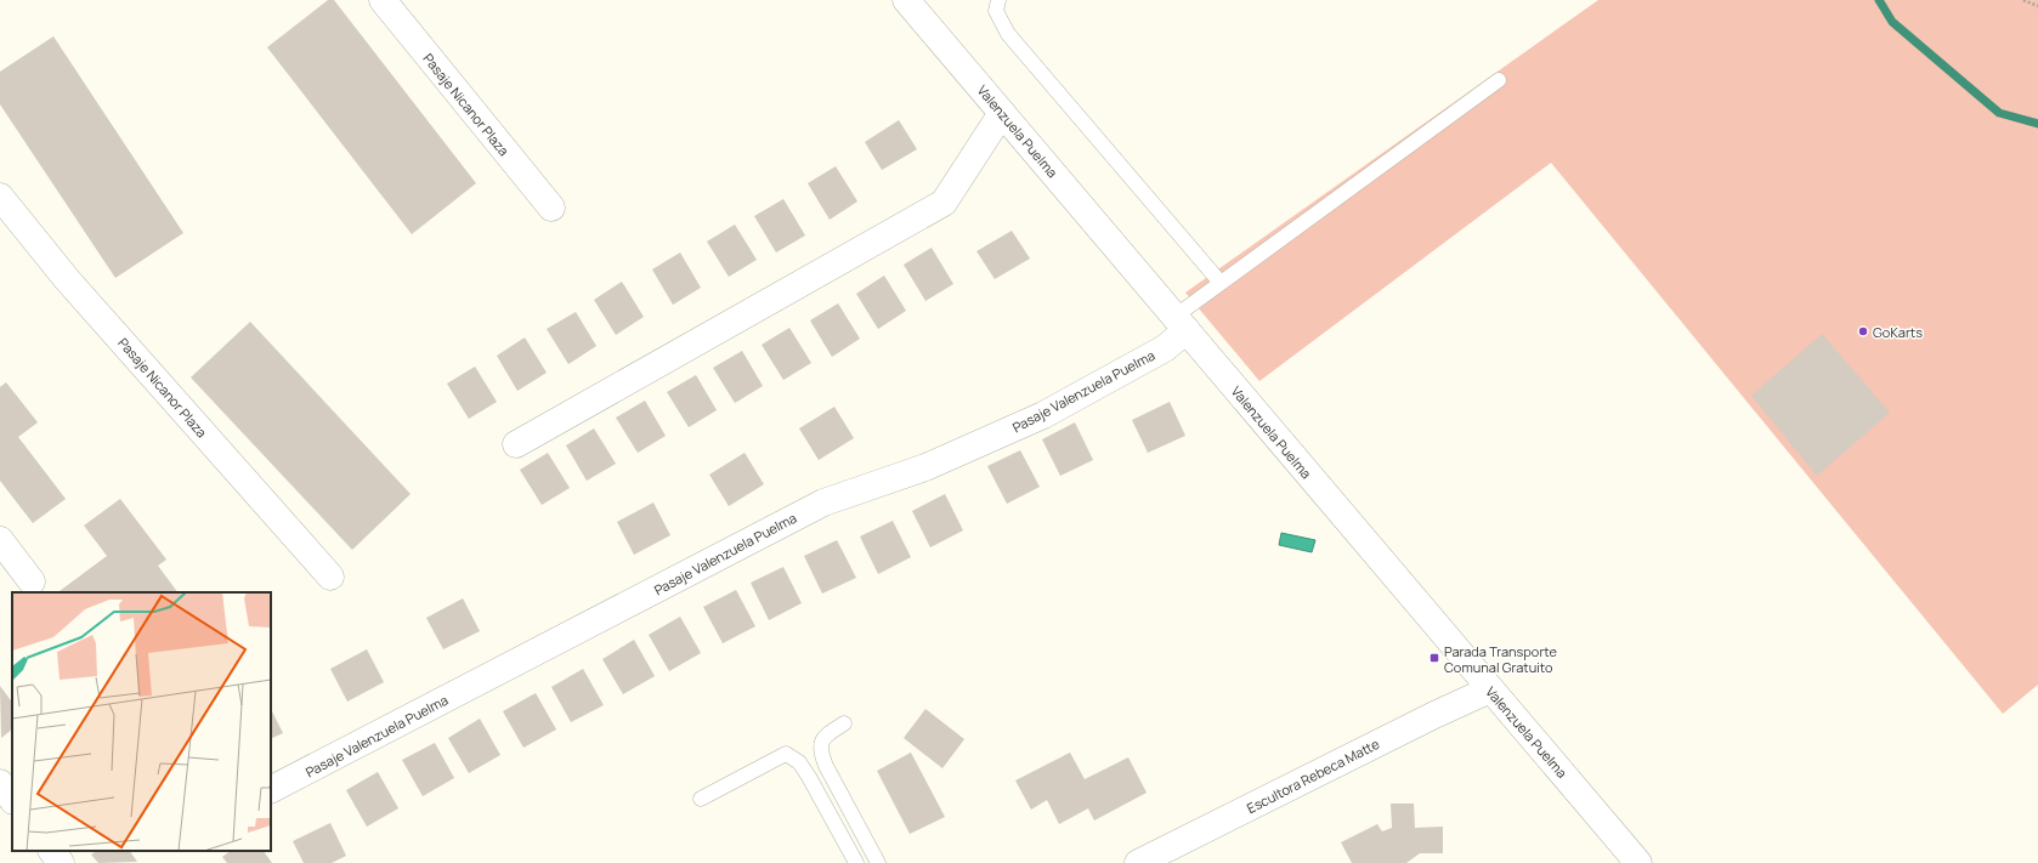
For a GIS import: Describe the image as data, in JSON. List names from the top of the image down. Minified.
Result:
{"streets":{"street":["Pasaje Nicanor Plaza","Valenzuela Puelma","Pasaje Valenzuela Puelma","Escultora Rebeca Matte"]},"crossings":[["Valenzuela Puelma","Pasaje Valenzuela Puelma"],["Valenzuela Puelma","Escultora Rebeca Matte"]],"places":{"other":["GoKarts"],"transit":["Parada Transporte Comunal Gratuito"]}}
